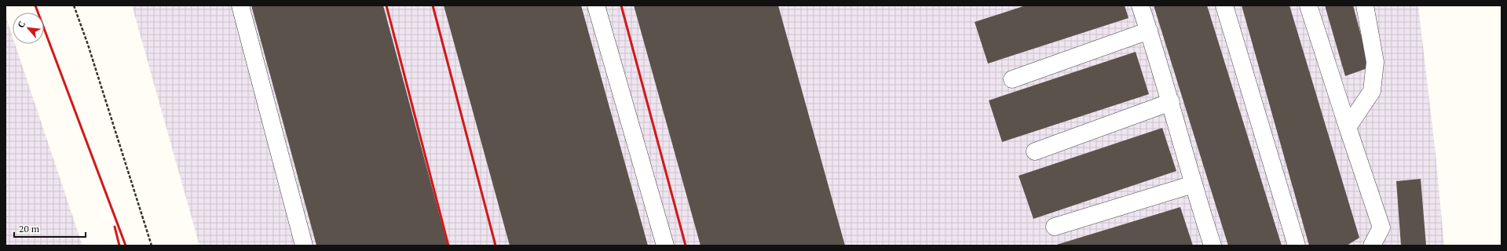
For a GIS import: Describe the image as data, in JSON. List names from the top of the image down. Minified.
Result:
{"scale_bar":"20 m","north":"top left"}
